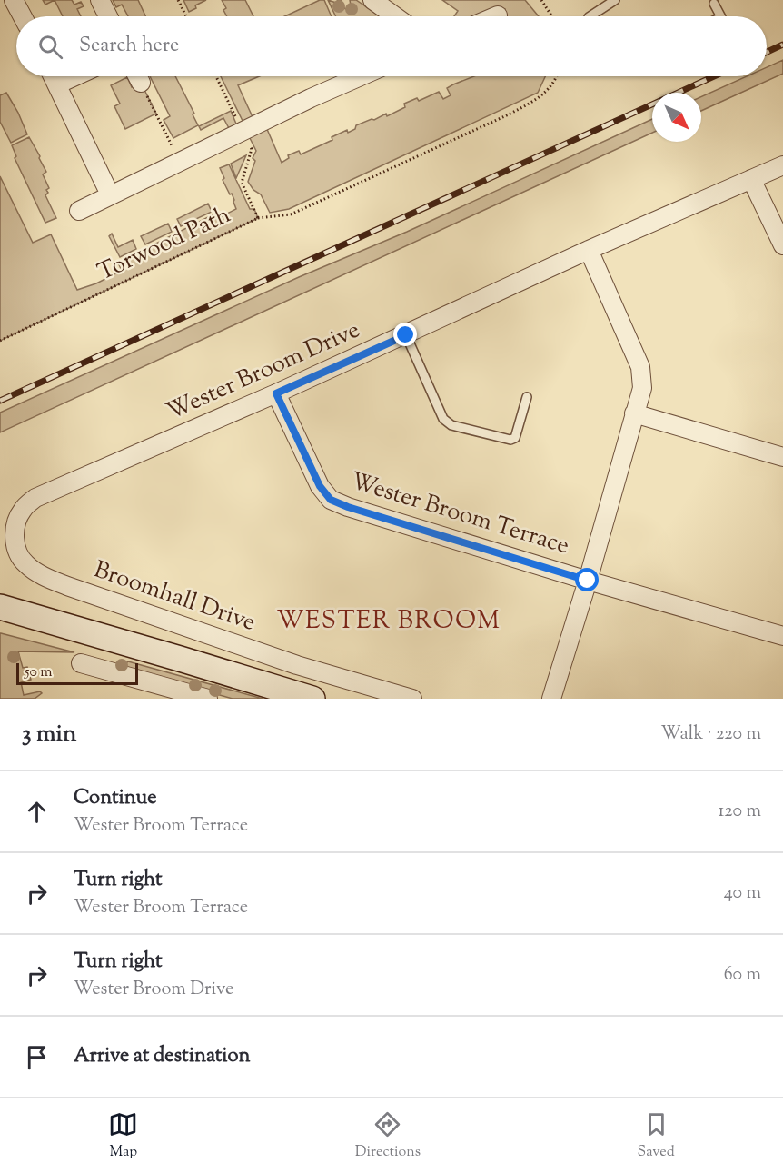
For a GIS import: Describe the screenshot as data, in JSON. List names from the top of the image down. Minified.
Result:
{"streets":{"street":["Wester Broom Drive","Wester Broom Terrace","Broomhall Drive"],"path":["Torwood Path"]},"crossings":[["Wester Broom Drive","Wester Broom Terrace"],["Wester Broom Drive","Broomhall Drive"]],"districts":["WESTER BROOM"],"scale_bar":"50 m","north":"bottom right","page":{"search":"Search here","scale":"50 m","heading":["3 min","Walk · 220 m"],"list":[["Continue","Wester Broom Terrace","120 m"],["Turn right","Wester Broom Terrace","40 m"],["Turn right","Wester Broom Drive","60 m"],"Arrive at destination"],"nav":["Map","Directions","Saved"]}}
